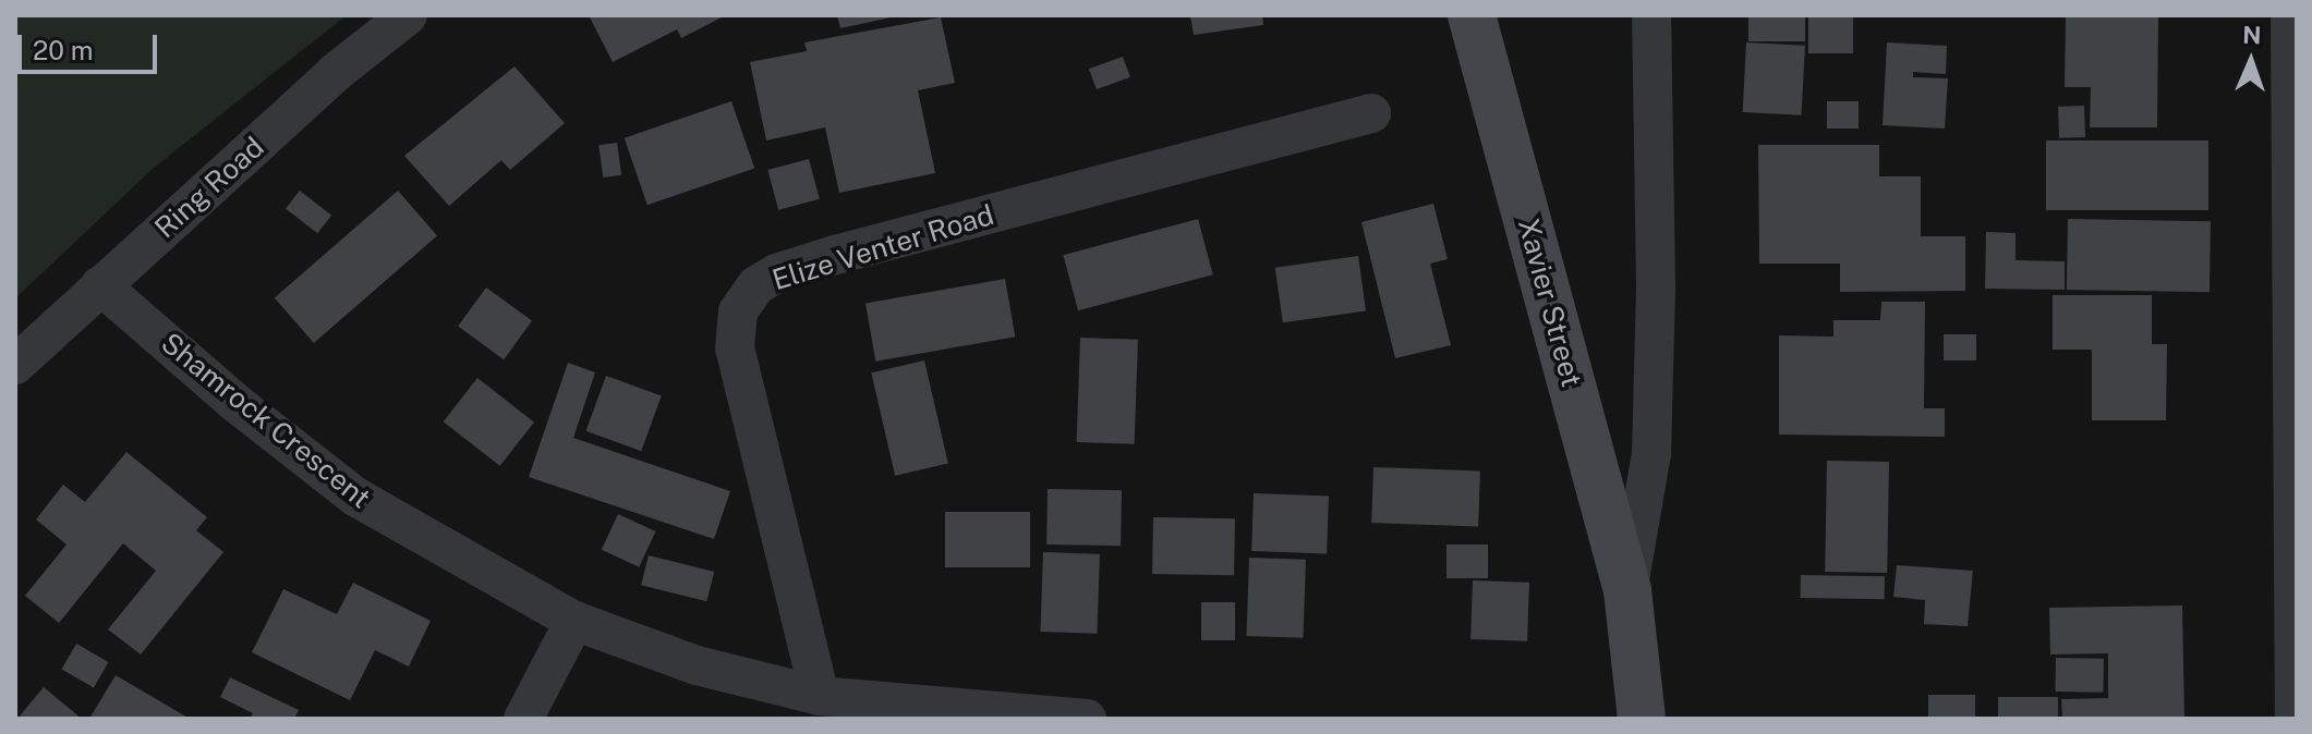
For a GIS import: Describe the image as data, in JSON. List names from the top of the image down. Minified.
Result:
{"streets":{"main road":["Xavier Street"],"street":["Ring Road","Elize Venter Road","Shamrock Crescent"]},"crossings":[["Ring Road","Shamrock Crescent"],["Elize Venter Road","Shamrock Crescent"]],"scale_bar":"20 m","north":"top"}
